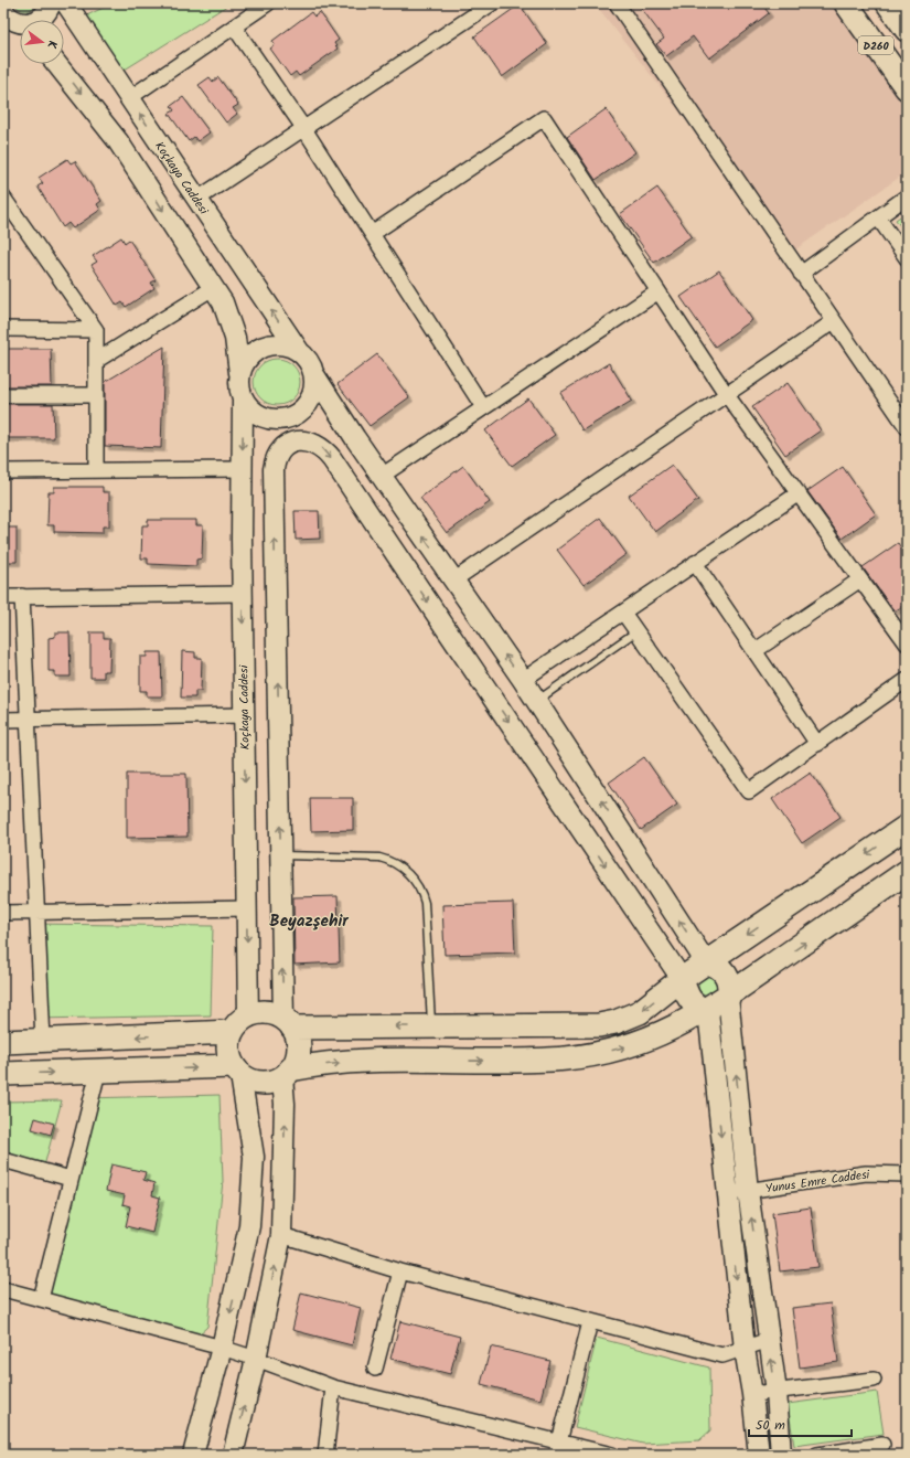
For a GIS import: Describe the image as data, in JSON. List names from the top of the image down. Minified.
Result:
{"streets":{"highway":["D260"],"main road":["Koçkaya Caddesi"],"street":["Yunus Emre Caddesi"]},"districts":["Beyazşehir"],"scale_bar":"50 m","north":"right"}
